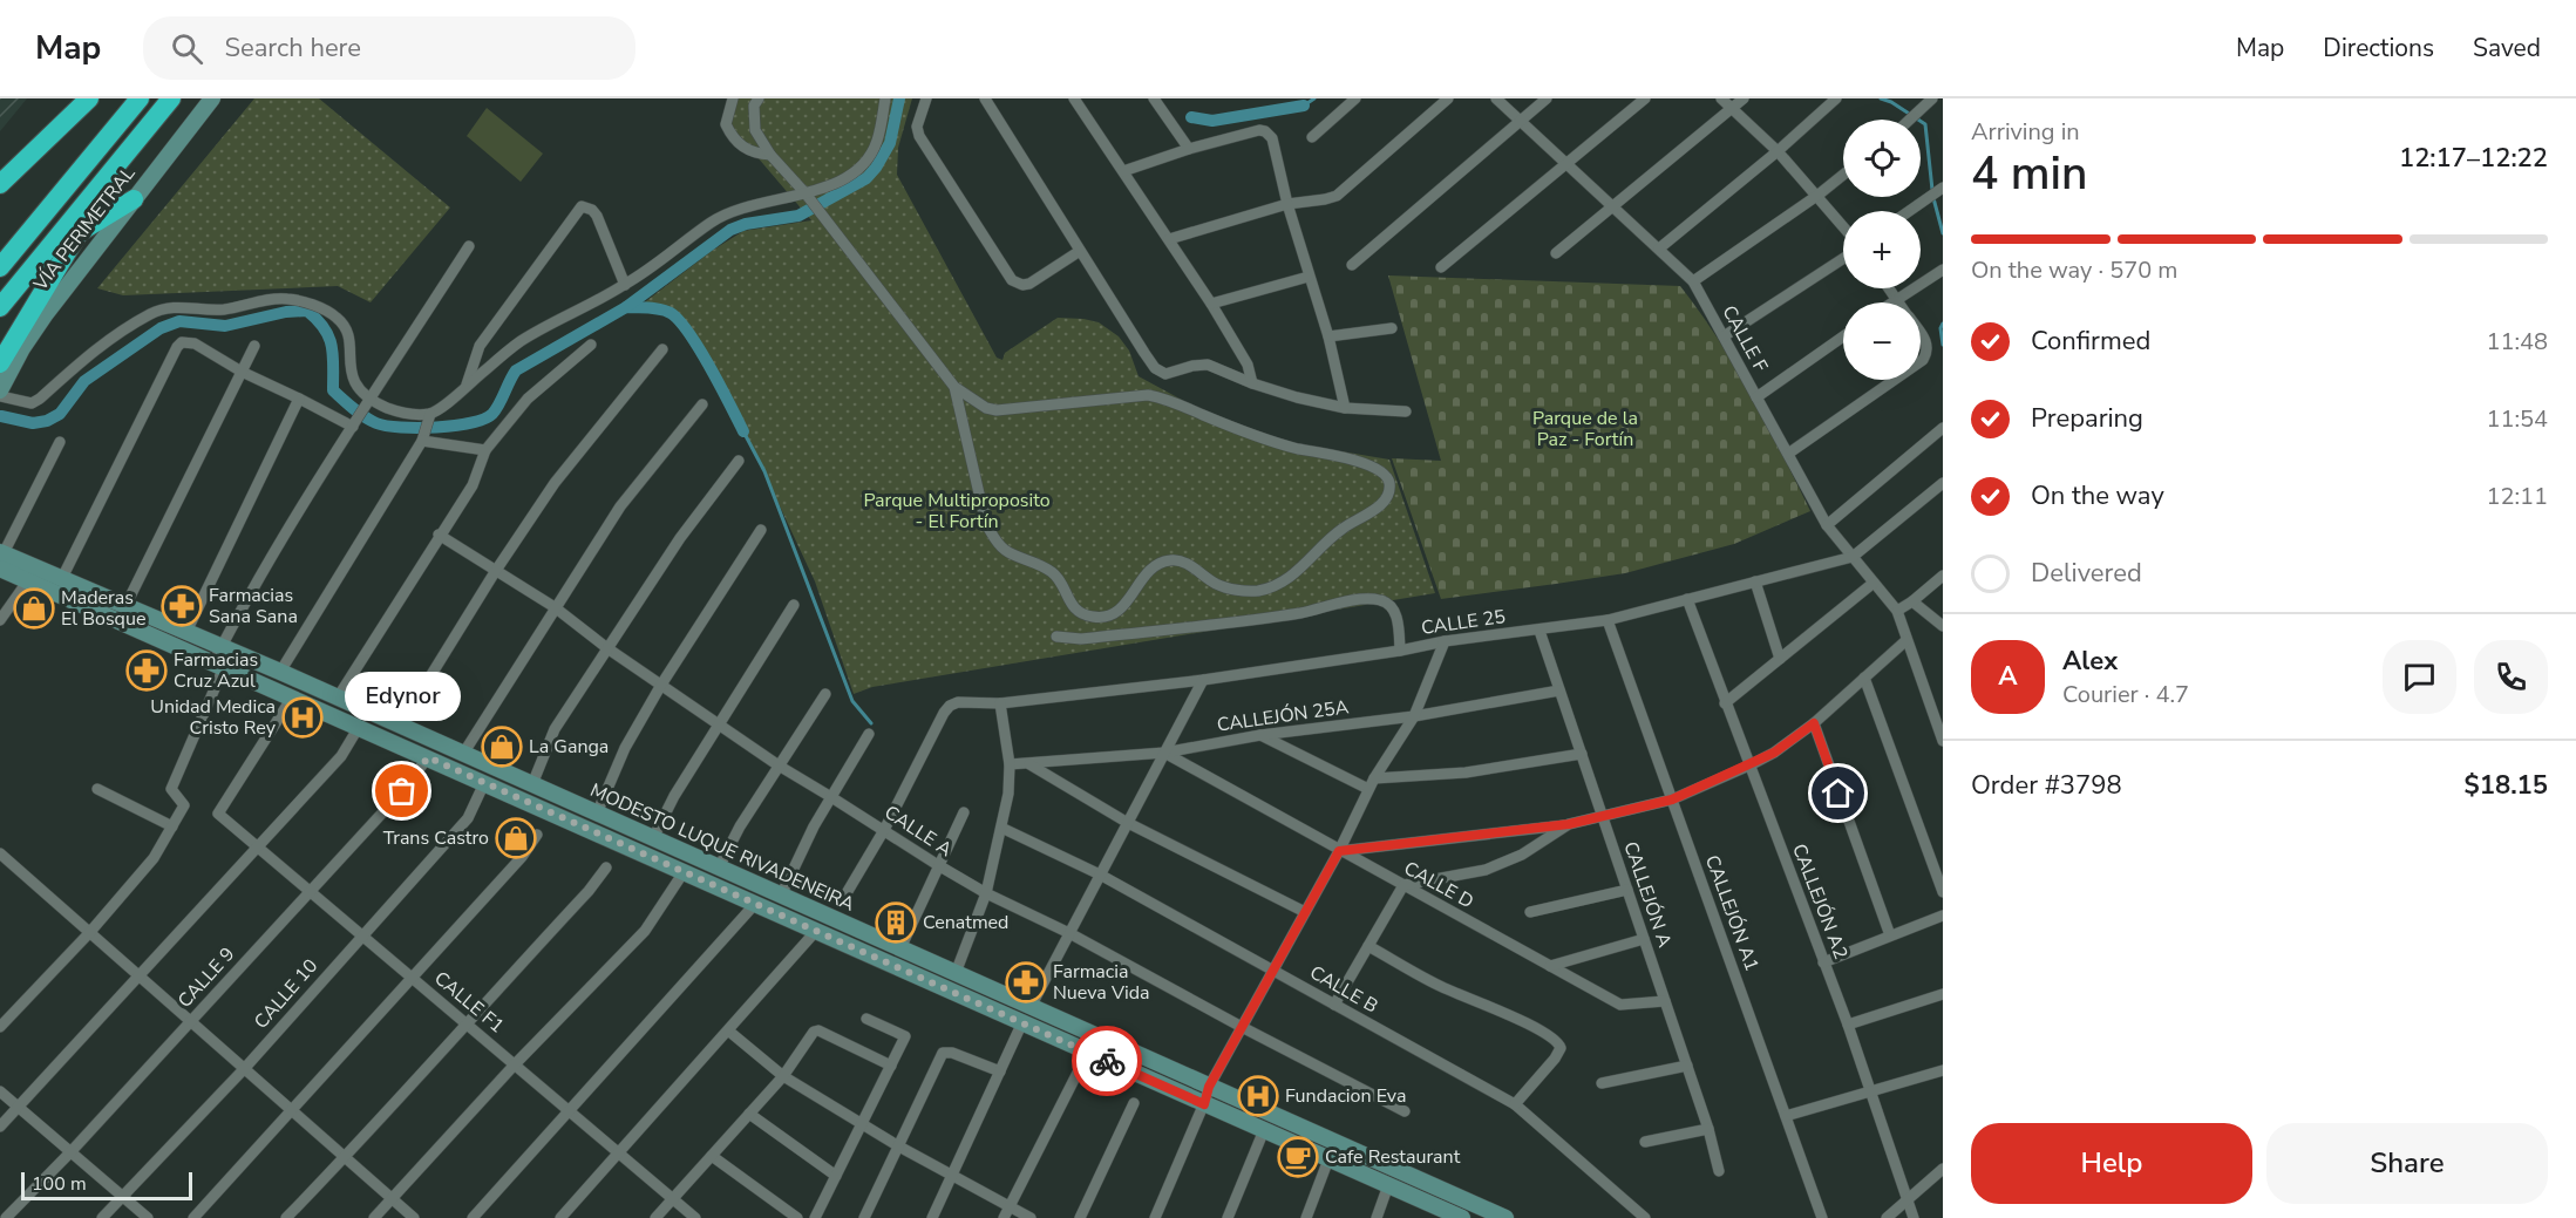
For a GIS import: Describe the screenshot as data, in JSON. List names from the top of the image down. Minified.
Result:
{"streets":{"highway":["VÍA PERIMETRAL"],"street":["CALLE F","CALLE 25","CALLEJÓN 25A","CALLE A","MODESTO LUQUE RIVADENEIRA","CALLE D","CALLEJÓN A","CALLEJÓN A2","CALLEJÓN A1","CALLE 9","CALLE B","CALLE 10","CALLE F1"]},"crossings":[["CALLE F","CALLE 25"],["CALLE 25","CALLE A"],["CALLE 25","CALLEJÓN A"],["CALLE 25","CALLEJÓN A2"],["CALLE 25","CALLEJÓN A1"],["CALLEJÓN 25A","CALLE D"],["CALLEJÓN 25A","CALLEJÓN A"],["MODESTO LUQUE RIVADENEIRA","CALLE 9"],["MODESTO LUQUE RIVADENEIRA","CALLE 10"],["MODESTO LUQUE RIVADENEIRA","CALLE F1"],["CALLE D","CALLEJÓN A"],["CALLE 9","CALLE F1"],["CALLE 10","CALLE F1"]],"parks":["Parque de la Paz - Fortín","Parque Multiproposito - El Fortín"],"places":{"pharmacy":["Farmacias Sana Sana","Farmacias Cruz Azul","Farmacia Nueva Vida"],"shop":["Maderas El Bosque","La Ganga","Trans Castro"],"hospital":["Unidad Medica Cristo Rey","Fundacion Eva"],"other":["Edynor"],"building":["Cenatmed"],"cafe":["Cafe Restaurant"]},"scale_bar":"100 m","page":{"header":"Map","search":"Search here","nav":["Map","Directions","Saved"],"heading":["4 min","Arriving in","12:17–12:22"],"panel":["Alex","Courier · 4.7","Order #3798","$18.15"],"map_buttons":["+","−"],"bar":"On the way · 570 m","list":[["Confirmed","11:48"],["Preparing","11:54"],["On the way","12:11"],"Delivered"],"round":"A","bubble":"Edynor","buttons":["Help","Share"],"scale":"100 m"}}
